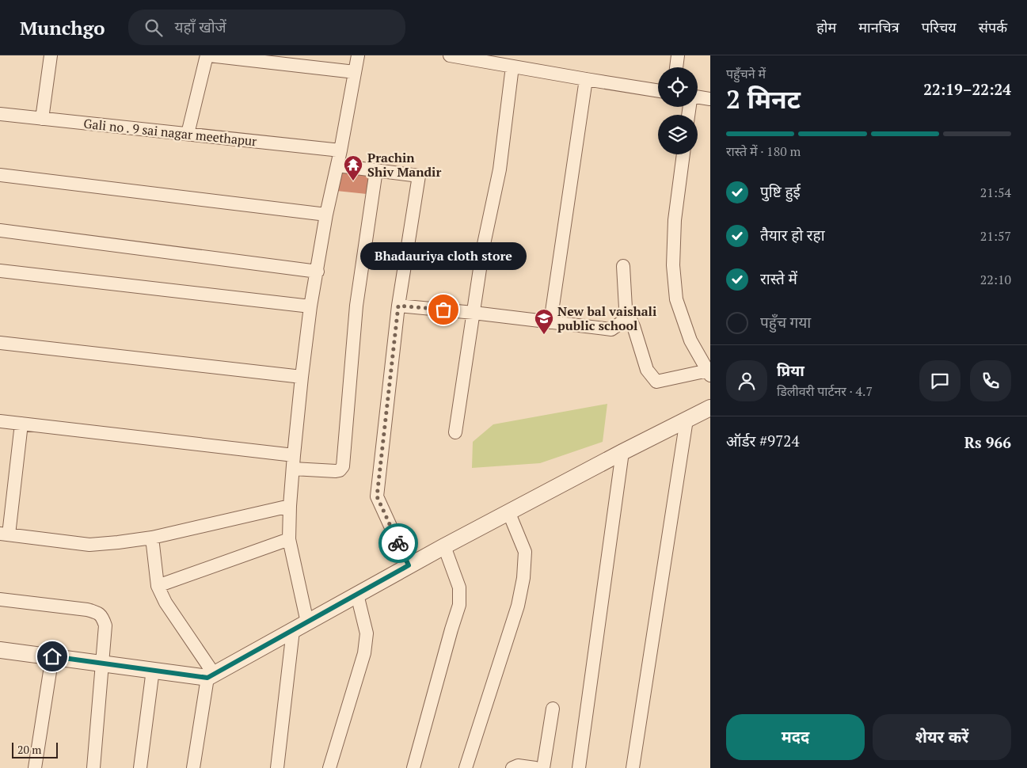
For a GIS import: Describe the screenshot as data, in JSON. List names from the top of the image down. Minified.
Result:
{"streets":{"street":["Gali no . 9 sai nagar meethapur"]},"places":{"temple":["Prachin Shiv Mandir"],"other":["Bhadauriya cloth store"],"school or university":["New bal vaishali public school"]},"scale_bar":"20 m","page":{"header":"Munchgo","search":"यहाँ खोजें","nav":["होम","मानचित्र","परिचय","संपर्क"],"heading":["2 मिनट","पहुँचने में","22:19–22:24"],"panel":["प्रिया","डिलीवरी पार्टनर · 4.7","ऑर्डर #9724","Rs 966"],"bar":"रास्ते में · 180 m","list":[["पुष्टि हुई","21:54"],["तैयार हो रहा","21:57"],["रास्ते में","22:10"],"पहुँच गया"],"bubble":"Bhadauriya cloth store","buttons":["मदद","शेयर करें"],"scale":"20 m"}}
